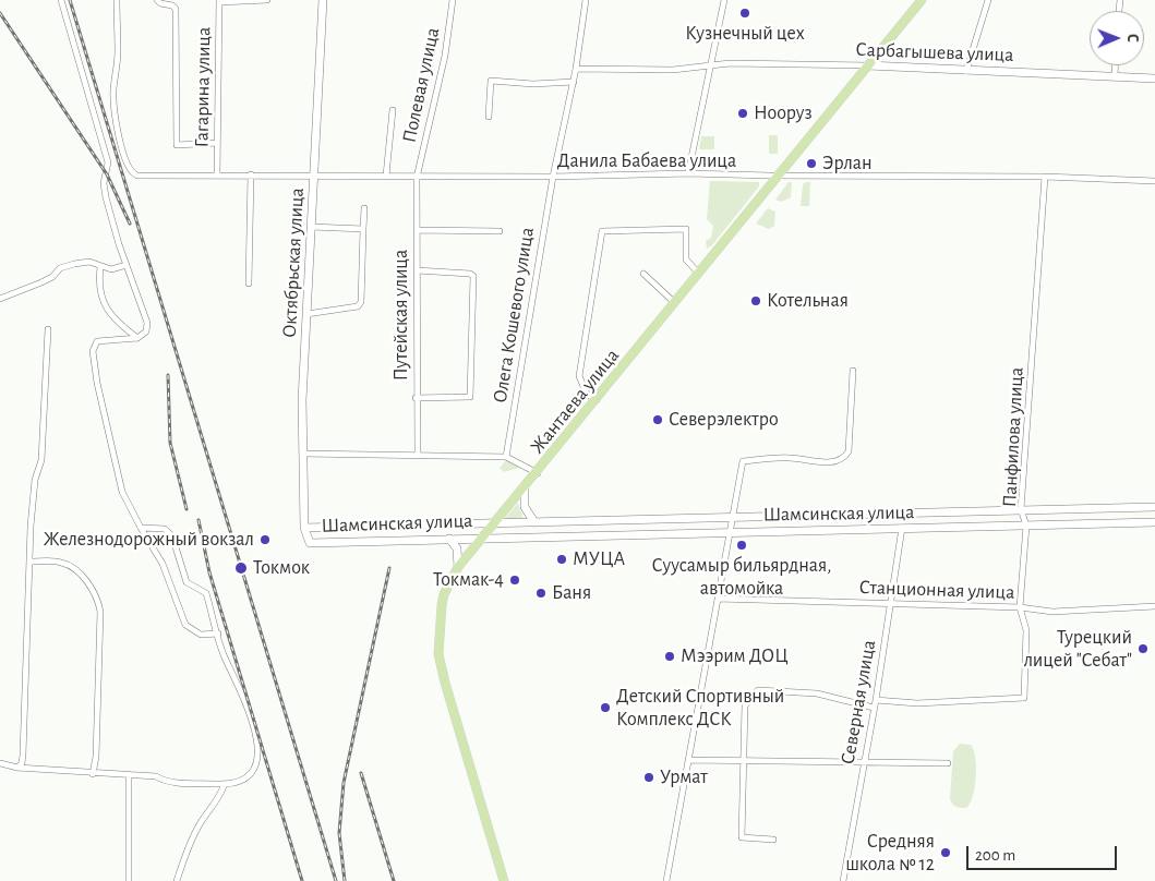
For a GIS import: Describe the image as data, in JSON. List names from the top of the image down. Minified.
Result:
{"streets":{"main road":["Сарбагышева улица","Октябрьская улица","Жантаева улица","Шамсинская улица"],"street":["Полевая улица","Гагарина улица","Данила Бабаева улица","Путейская улица","Олега Кошевого улица","Панфилова улица","Станционная улица","Северная улица"]},"crossings":[["Сарбагышева улица","Олега Кошевого улица"],["Сарбагышева улица","Жантаева улица"],["Полевая улица","Данила Бабаева улица"],["Полевая улица","Путейская улица"],["Гагарина улица","Данила Бабаева улица"],["Данила Бабаева улица","Октябрьская улица"],["Данила Бабаева улица","Путейская улица"],["Данила Бабаева улица","Олега Кошевого улица"],["Данила Бабаева улица","Жантаева улица"],["Данила Бабаева улица","Панфилова улица"],["Октябрьская улица","Шамсинская улица"],["Жантаева улица","Шамсинская улица"],["Панфилова улица","Шамсинская улица"],["Панфилова улица","Станционная улица"],["Панфилова улица","Северная улица"],["Шамсинская улица","Северная улица"],["Станционная улица","Северная улица"]],"places":["Кузнечный цех","Нооруз","Эрлан","Котельная","Северэлектро","Железнодорожный вокзал","Суусамыр бильярдная, автомойка","МУЦА","Токмок","Токмак-4","Баня","Турецкий лицей \"Себат\"","Мээрим ДОЦ","Детский Спортивный Комплекс ДСК","Урмат","Средняя школа № 12"],"scale_bar":"200 m","north":"right"}
